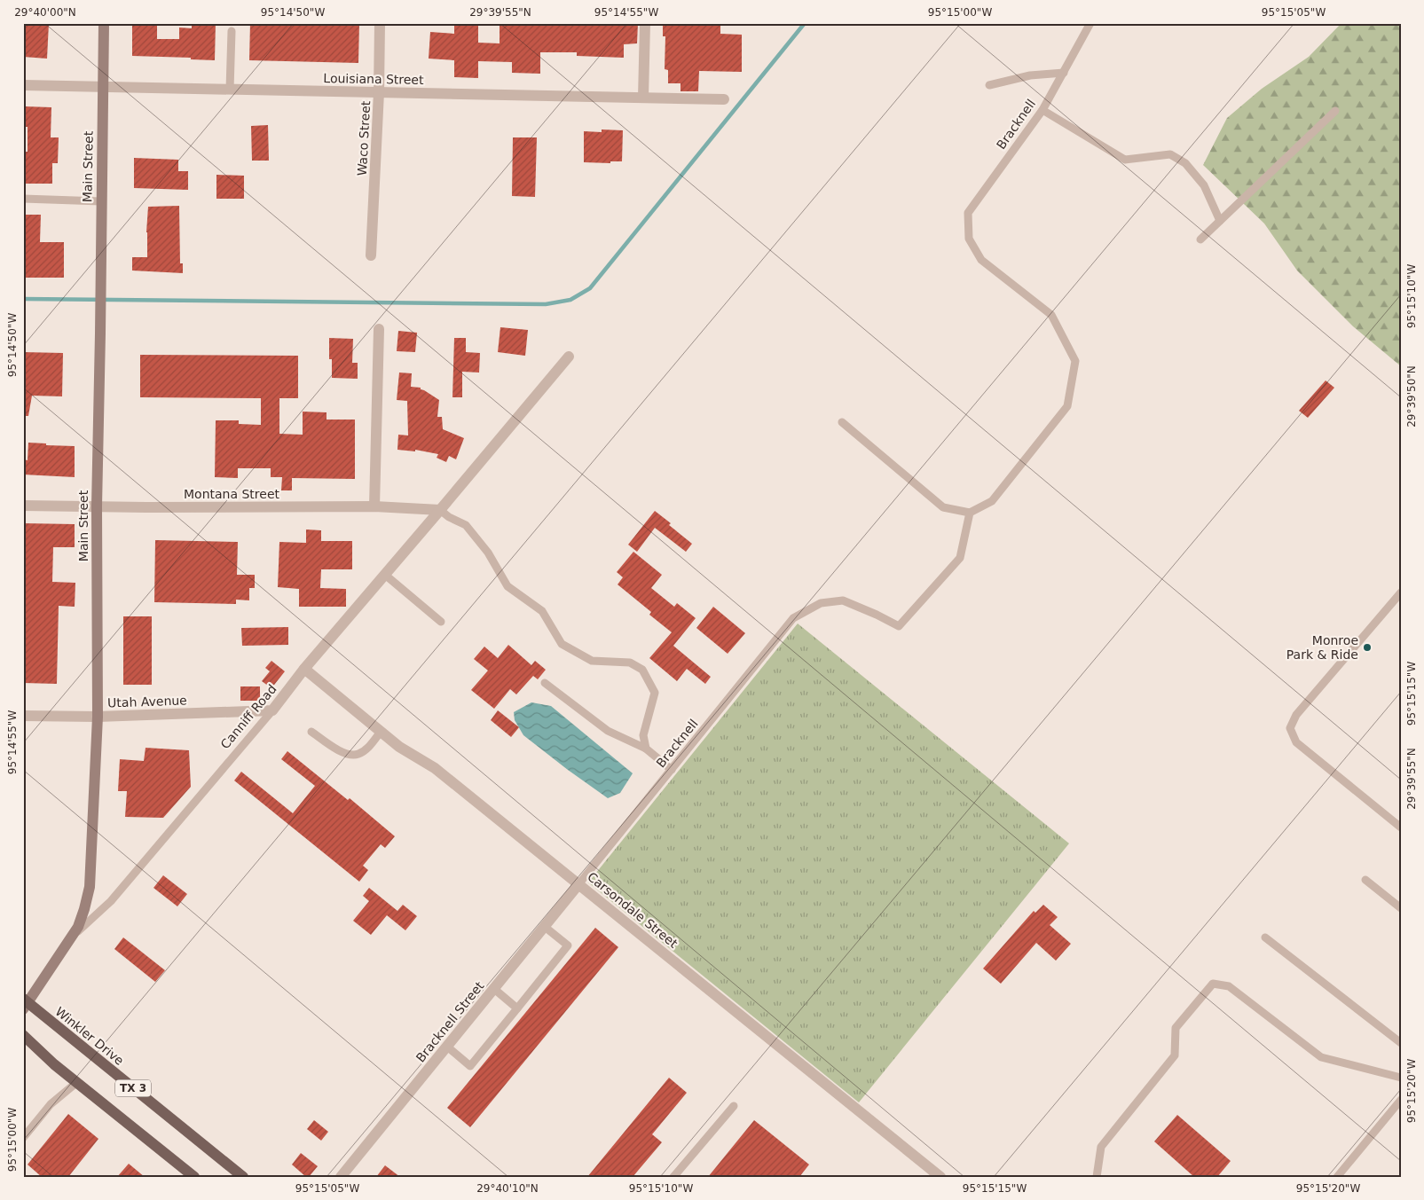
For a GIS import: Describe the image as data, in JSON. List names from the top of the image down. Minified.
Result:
{"streets":{"main road":["Winkler Drive","TX 3"],"street":["Louisiana Street","Waco Street","Main Street","Montana Street","Utah Avenue","Canniff Road","Carsondale Street","Bracknell Street"],"lane":["Bracknell"]},"crossings":[["Louisiana Street","Waco Street"],["Louisiana Street","Main Street"],["Bracknell","Carsondale Street"],["Bracknell","Bracknell Street"],["Main Street","Montana Street"],["Main Street","Utah Avenue"],["Main Street","Canniff Road"],["Main Street","Winkler Drive"],["Montana Street","Canniff Road"],["Utah Avenue","Canniff Road"],["Canniff Road","Carsondale Street"],["Carsondale Street","Bracknell Street"]],"places":["Monroe Park & Ride"],"coordinates":["29°40'00\"N","95°14'50\"W","29°39'55\"N","95°14'55\"W","95°15'00\"W","95°15'05\"W","95°15'10\"W","29°39'50\"N","95°15'15\"W","95°15'20\"W","29°40'10\"N"]}
